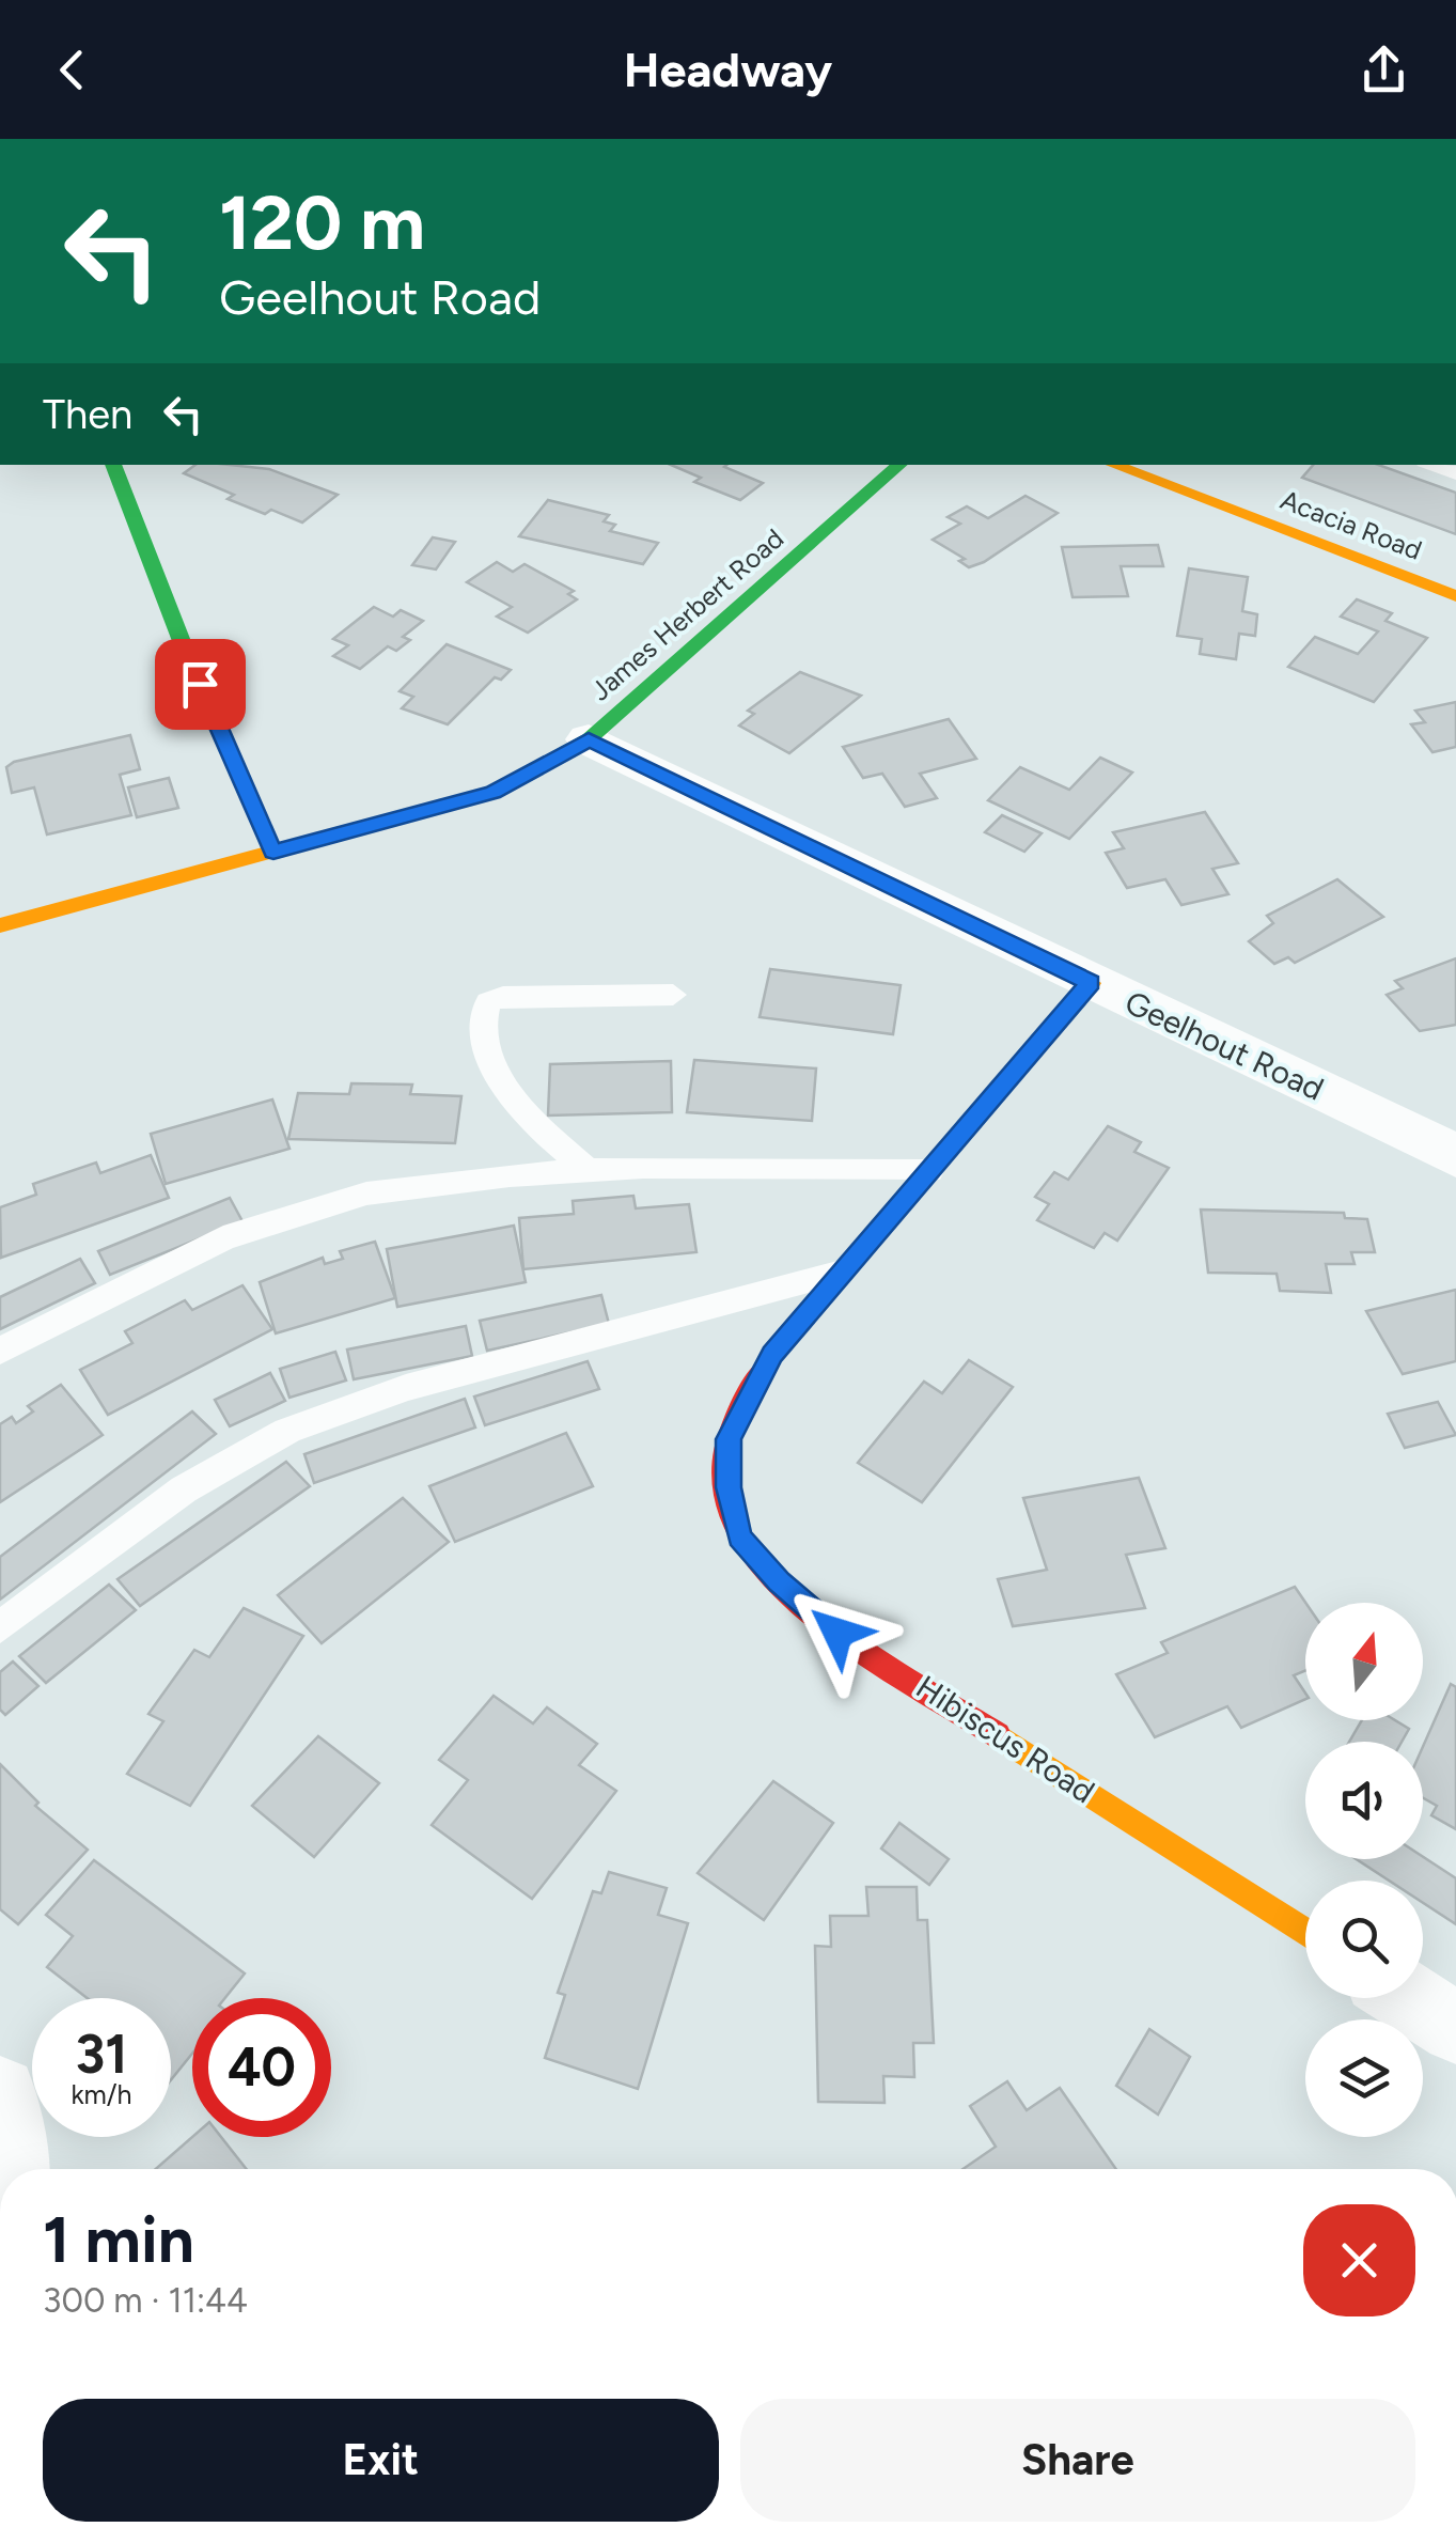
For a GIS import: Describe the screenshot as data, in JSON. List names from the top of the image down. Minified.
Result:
{"streets":{"street":["Acacia Road","James Herbert Road","Geelhout Road","Hibiscus Road"]},"crossings":[["James Herbert Road","Geelhout Road"],["Geelhout Road","Hibiscus Road"]],"north":"top","page":{"header":"Headway","turn":["120 m","Geelhout Road"],"then":"Then","speed":"31 km/h","limit":"40","heading":["1 min","300 m · 11:44"],"buttons":["Exit","Share"]}}
